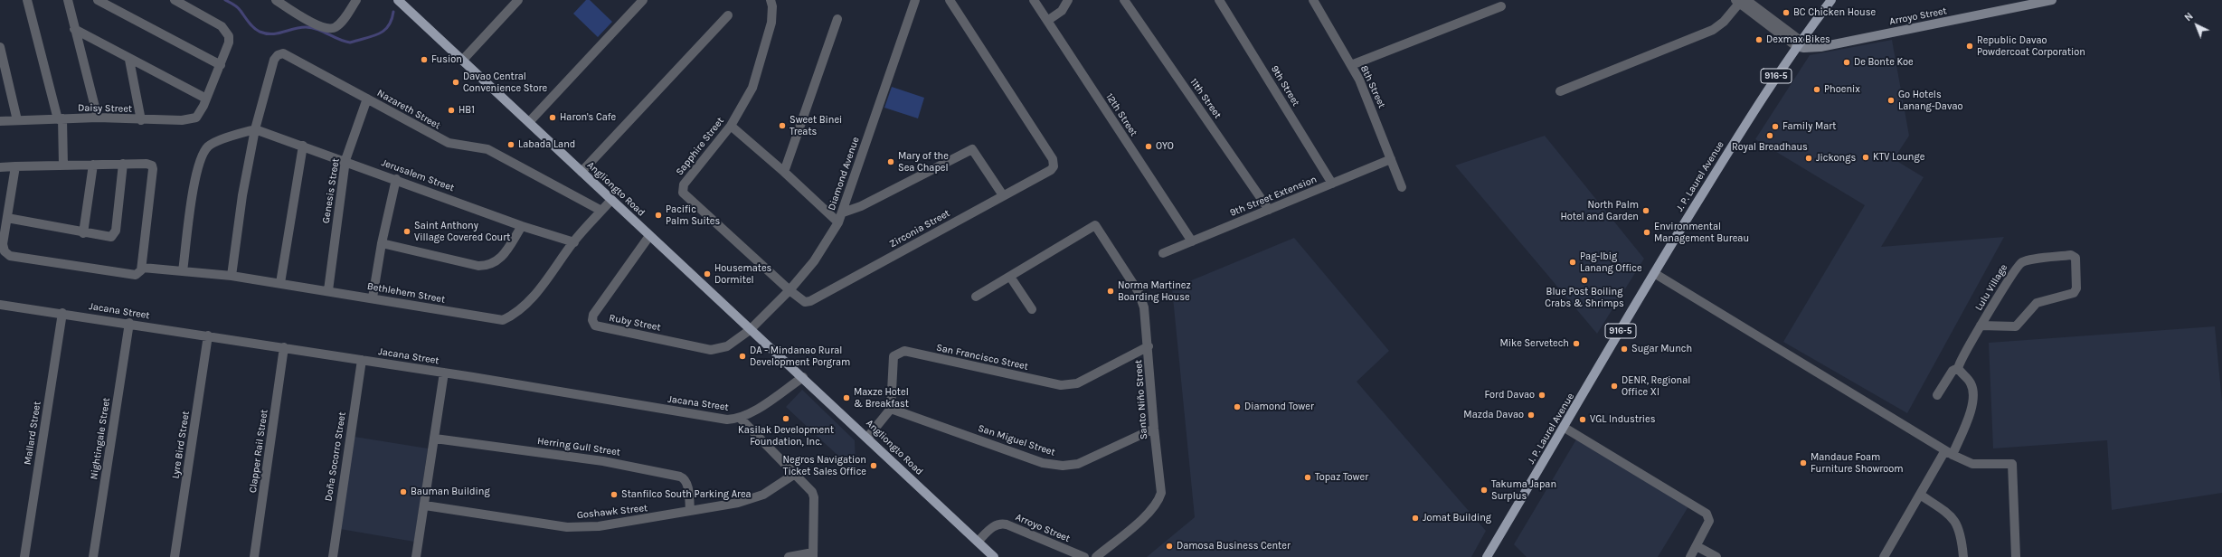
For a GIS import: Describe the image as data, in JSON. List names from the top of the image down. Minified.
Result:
{"streets":{"main road":["916-5","J. P. Laurel Avenue","Angliongto Road"],"street":["Arroyo Street","9th Street","8th Street","11th Street","Daisy Street","Nazareth Street","12th Street","Sapphire Street","Diamond Avenue","Jerusalem Street","Genesis Street","9th Street Extension","Zirconia Street","Lulu Village","Bethlehem Street","Jacana Street","Ruby Street","San Francisco Street","Santo Niño Street","Mallard Street","Nightingale Street","San Miguel Street","Lyre Bird Street","Herring Gull Street","Clapper Rail Street","Doña Socorro Street","Goshawk Street"]},"crossings":[["Arroyo Street","J. P. Laurel Avenue"],["Arroyo Street","Angliongto Road"],["9th Street","9th Street Extension"],["8th Street","9th Street Extension"],["11th Street","9th Street Extension"],["Nazareth Street","Jerusalem Street"],["Nazareth Street","Genesis Street"],["Nazareth Street","Bethlehem Street"],["12th Street","9th Street Extension"],["Sapphire Street","Diamond Avenue"],["Sapphire Street","Zirconia Street"],["Diamond Avenue","Angliongto Road"],["Diamond Avenue","Zirconia Street"],["Diamond Avenue","Ruby Street"],["Jerusalem Street","Genesis Street"],["Jerusalem Street","Bethlehem Street"],["Angliongto Road","Bethlehem Street"],["Angliongto Road","Jacana Street"],["Angliongto Road","Ruby Street"],["Genesis Street","Bethlehem Street"],["Jacana Street","Mallard Street"],["Jacana Street","Nightingale Street"],["Jacana Street","Lyre Bird Street"],["Jacana Street","Clapper Rail Street"],["Jacana Street","Doña Socorro Street"],["San Francisco Street","Santo Niño Street"],["San Francisco Street","San Miguel Street"],["Santo Niño Street","San Miguel Street"],["Herring Gull Street","Goshawk Street"]],"places":["BC Chicken House","Dexmax Bikes","Republic Davao Powdercoat Corporation","Fusion","De Bonte Koe","Davao Central Convenience Store","Phoenix","Go Hotels Lanang-Davao","HB1","Haron's Cafe","Sweet Binei Treats","Family Mart","Royal Breadhaus","Labada Land","OYO","KTV Lounge","Jickongs","Mary of the Sea Chapel","North Palm Hotel and Garden","Pacific Palm Suites","Saint Anthony Village Covered Court","Environmental Management Bureau","Pag-Ibig Lanang Office","Housemates Dormitel","Blue Post Boiling Crabs & Shrimps","Norma Martinez Boarding House","Mike Servetech","Sugar Munch","DA - Mindanao Rural Development Porgram","DENR, Regional Office XI","Ford Davao","Maxze Hotel & Breakfast","Diamond Tower","Mazda Davao","Kasilak Development Foundation, Inc.","VGL Industries","Mandaue Foam Furniture Showroom","Negros Navigation Ticket Sales Office","Topaz Tower","Takuma Japan Surplus","Bauman Building","Stanfilco South Parking Area","Jomat Building","Damosa Business Center"],"north":"top left"}
